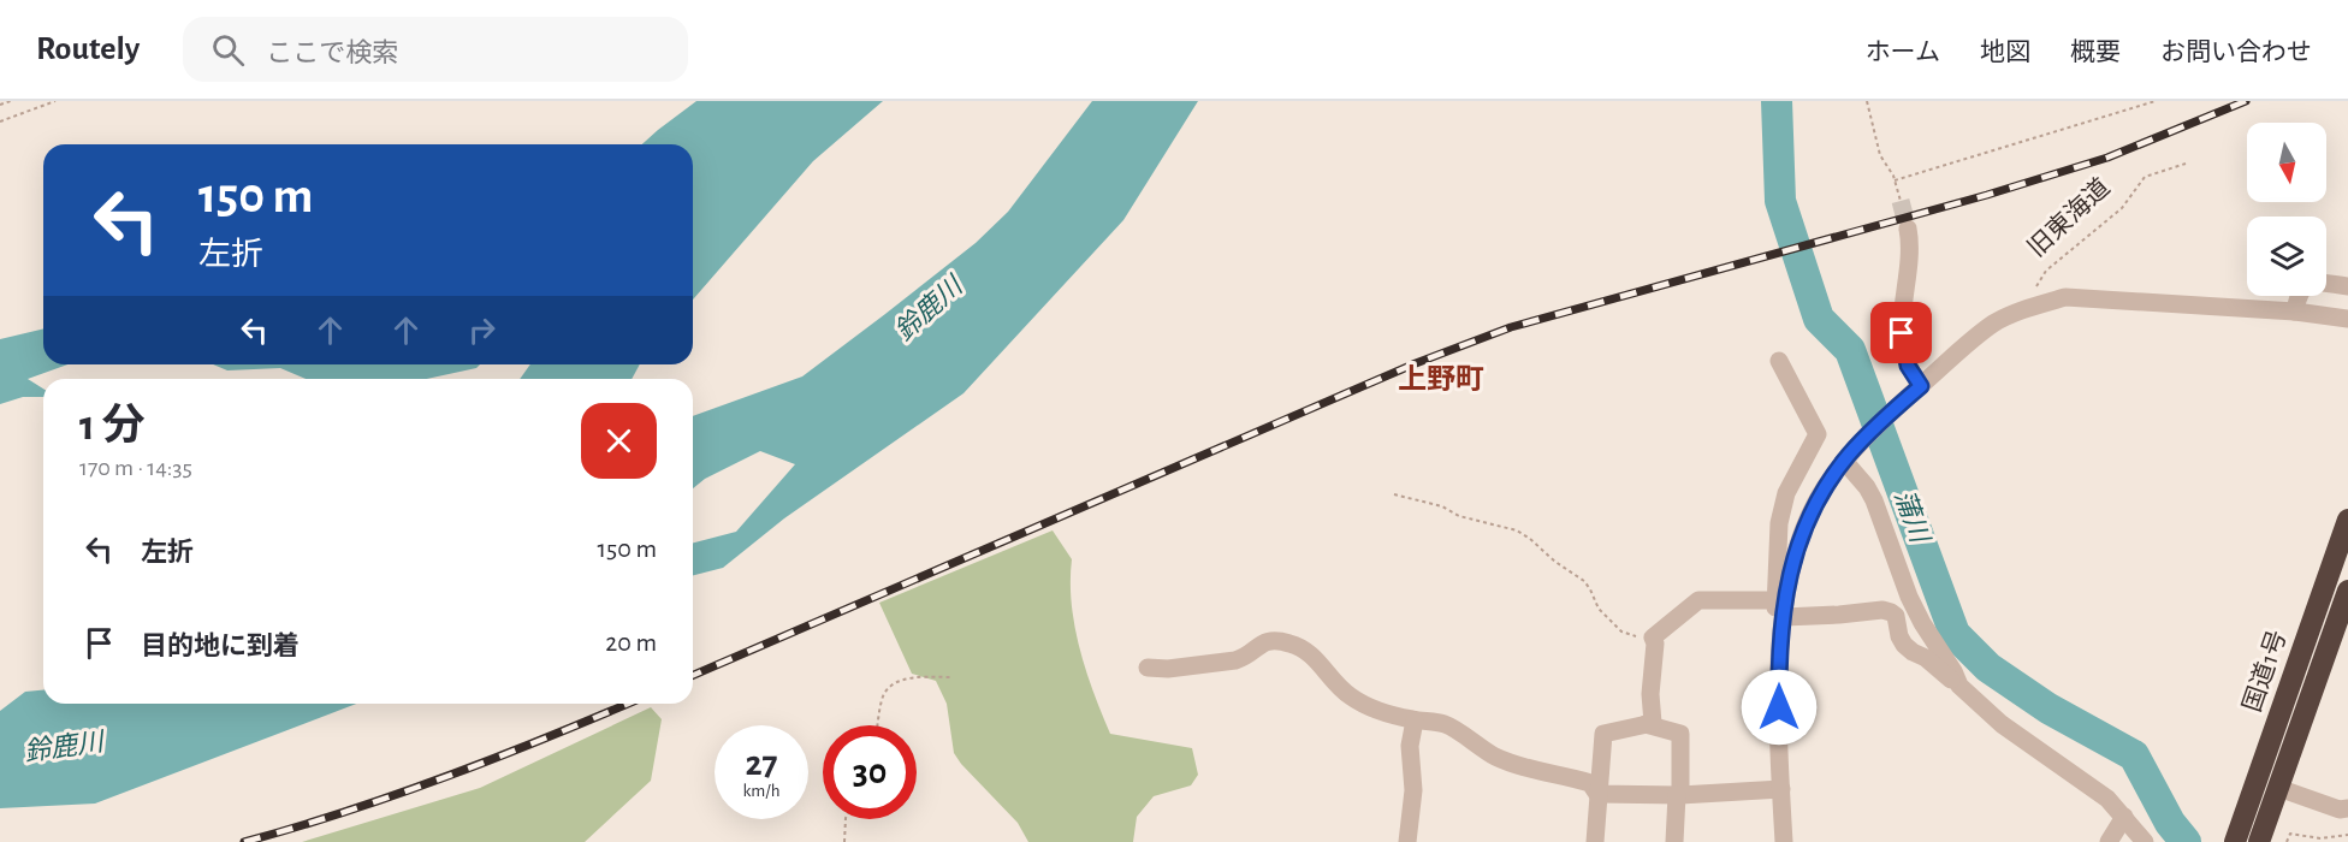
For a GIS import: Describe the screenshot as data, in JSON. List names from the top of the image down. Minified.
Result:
{"streets":{"highway":["国道1号"],"path":["旧東海道"]},"districts":["上野町"],"water":["鈴鹿川","蒲川"],"north":"bottom","page":{"header":"Routely","search":"ここで検索","nav":["ホーム","地図","概要","お問い合わせ"],"turn":["150 m","左折"],"heading":["1 分","170 m · 14:35"],"list":[{"name":"左折","value":"150 m"},{"name":"目的地に到着","value":"20 m"}],"speed":"27 km/h","limit":"30"}}
